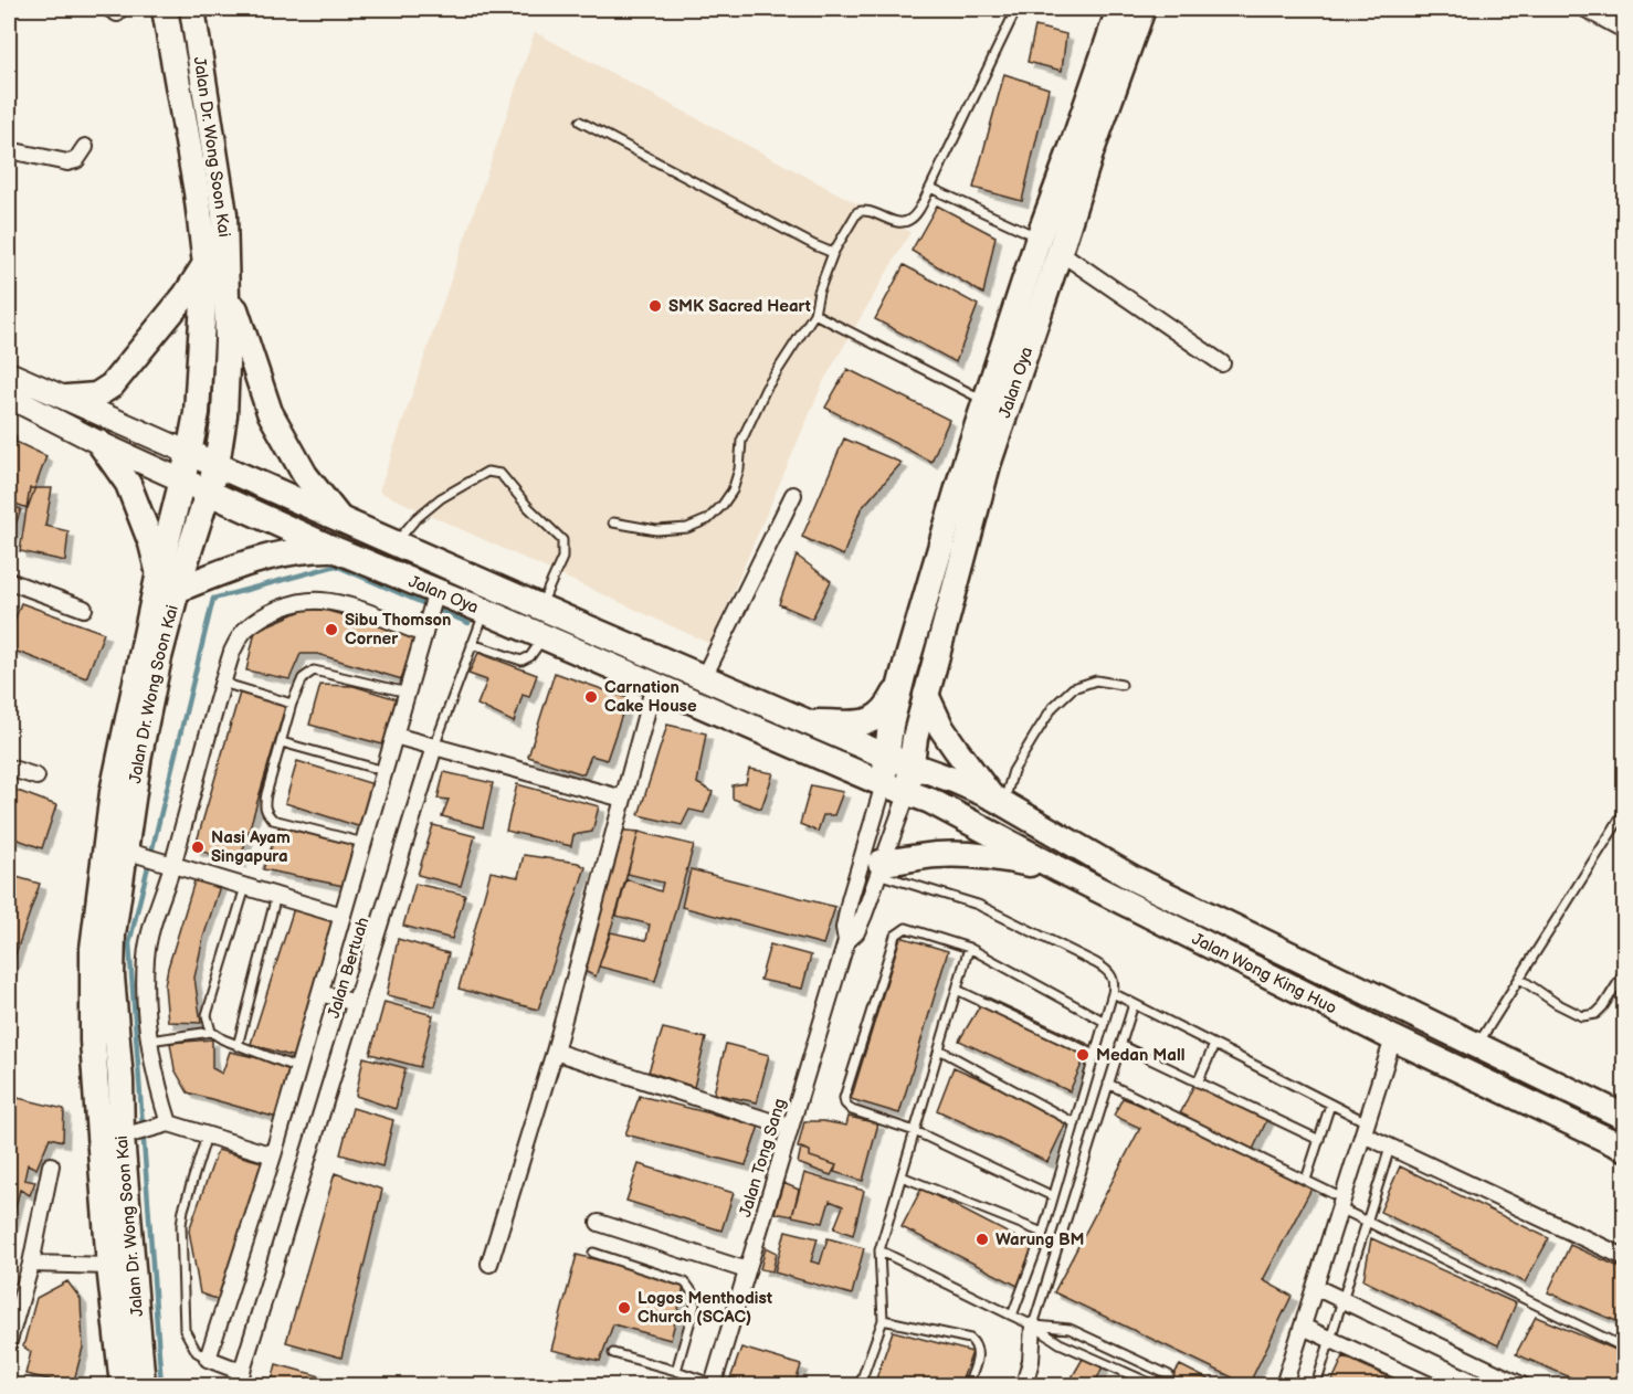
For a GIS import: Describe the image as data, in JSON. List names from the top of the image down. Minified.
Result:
{"streets":{"main road":["Jalan Dr. Wong Soon Kai","Jalan Oya","Jalan Wong King Huo"],"street":["Jalan Bertuah","Jalan Tong Sang"]},"crossings":[["Jalan Dr. Wong Soon Kai","Jalan Oya"],["Jalan Oya","Jalan Wong King Huo"],["Jalan Oya","Jalan Tong Sang"],["Jalan Wong King Huo","Jalan Tong Sang"]],"places":["SMK Sacred Heart","Sibu Thomson Corner","Carnation Cake House","Nasi Ayam Singapura","Medan Mall","Warung BM","Logos Menthodist Church (SCAC)"]}
